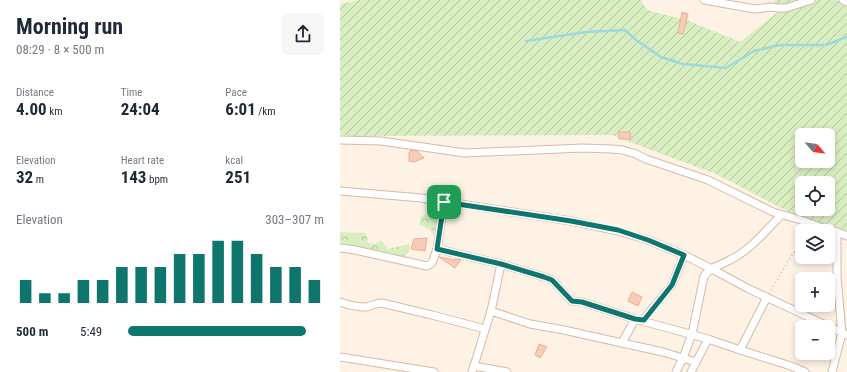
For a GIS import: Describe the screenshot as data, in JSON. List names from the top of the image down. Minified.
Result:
{"north":"bottom right","page":{"heading":["Morning run","08:29 · 8 × 500 m"],"stats":[["Distance","4.00 km"],["Time","24:04"],["Pace","6:01 /km"],["Elevation","32 m"],["Heart rate","143 bpm"],["kcal","251"]],"map_buttons":["+","−"],"chart":["Elevation","303–307 m"],"list":[{"name":"500 m","note":"5:49"}]}}
